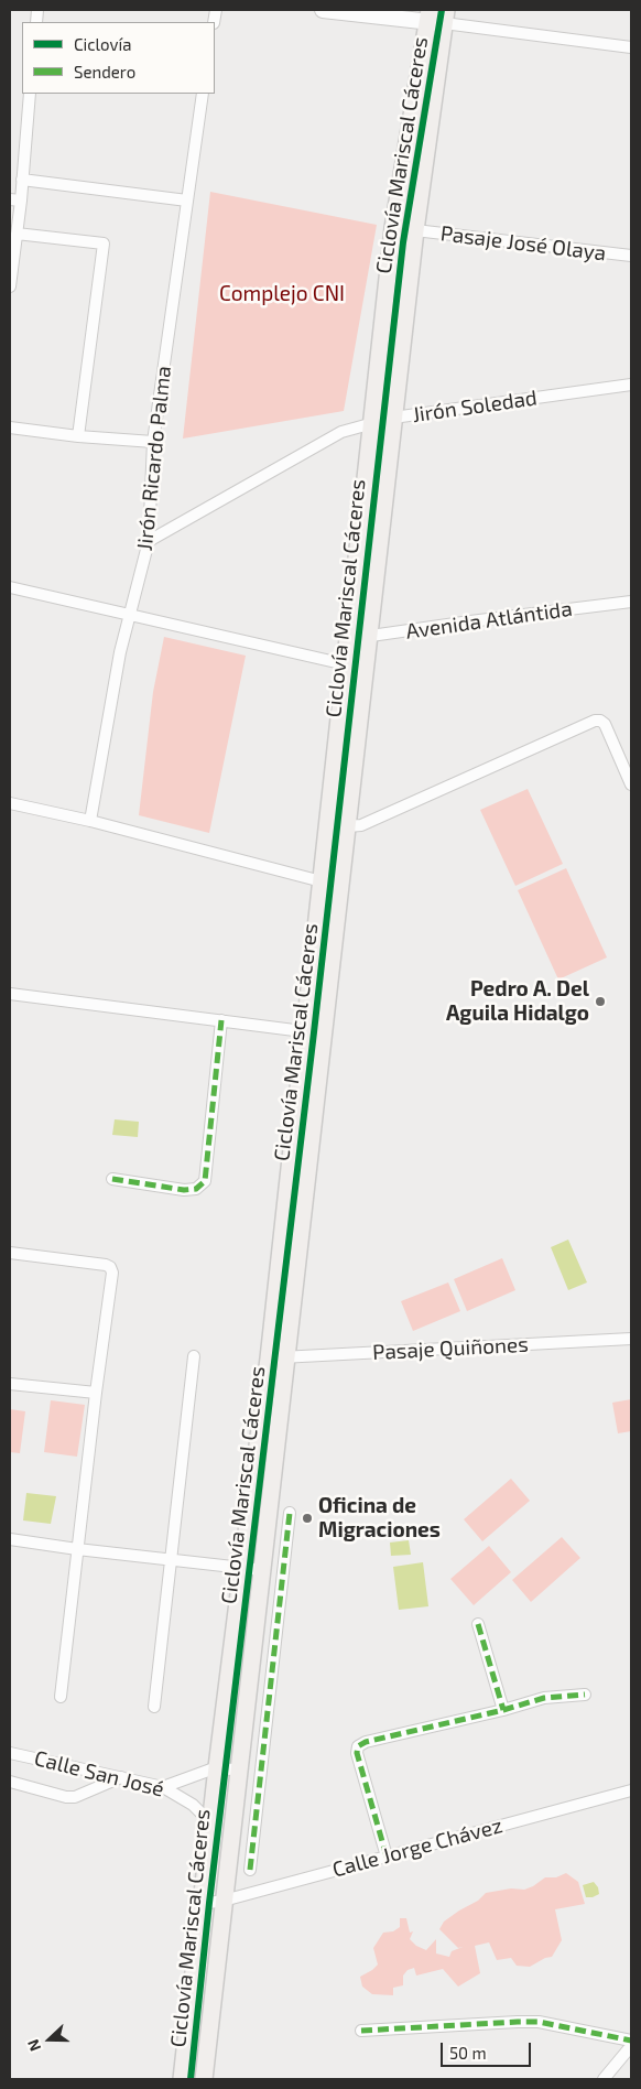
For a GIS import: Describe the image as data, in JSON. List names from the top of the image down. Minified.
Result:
{"streets":{"street":["Pasaje José Olaya","Jirón Soledad","Jirón Ricardo Palma","Avenida Atlántida","Pasaje Quiñones","Calle San José","Calle Jorge Chávez"],"cycle path":["Ciclovía Mariscal Cáceres"]},"crossings":[["Jirón Soledad","Jirón Ricardo Palma"]],"parks":["Complejo CNI"],"places":["Pedro A. Del Aguila Hidalgo","Oficina de Migraciones"],"legend":["Ciclovía","Sendero"],"scale_bar":"50 m","north":"left"}
